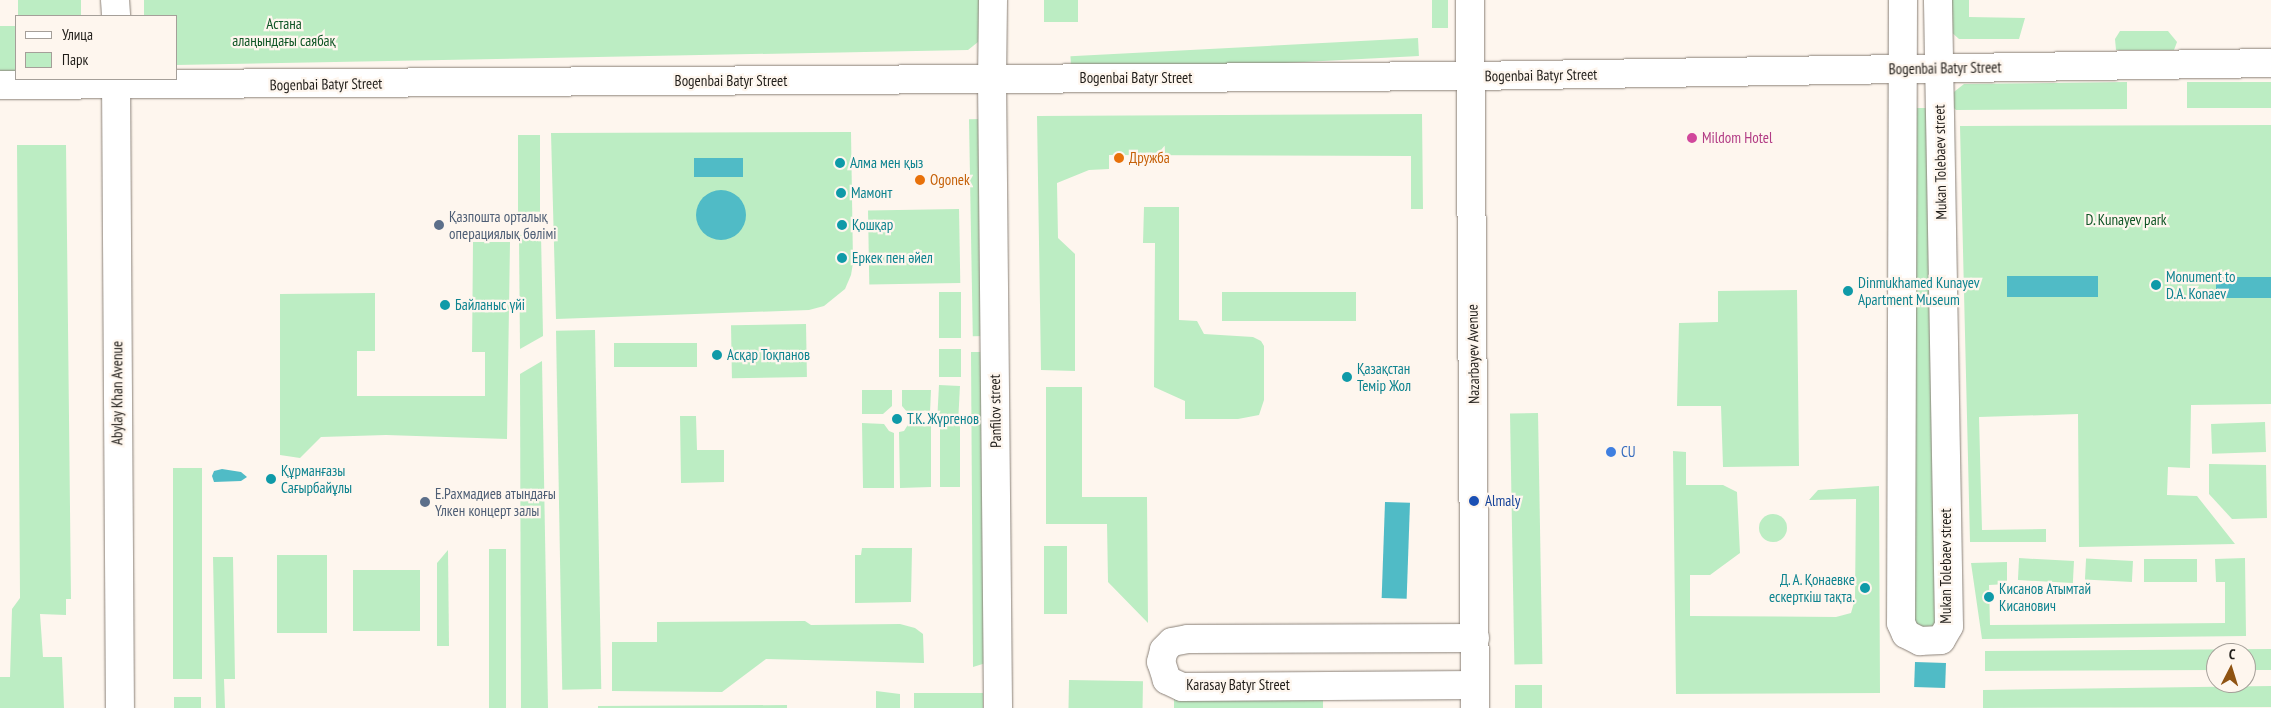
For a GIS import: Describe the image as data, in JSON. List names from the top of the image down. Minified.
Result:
{"streets":{"street":["Bogenbai Batyr Street","Mukan Tolebaev street","Nazarbayev Avenue","Abylay Khan Avenue","Panfilov street","Karasay Batyr Street"]},"crossings":[["Bogenbai Batyr Street","Mukan Tolebaev street"],["Bogenbai Batyr Street","Nazarbayev Avenue"],["Bogenbai Batyr Street","Abylay Khan Avenue"],["Bogenbai Batyr Street","Panfilov street"],["Nazarbayev Avenue","Karasay Batyr Street"]],"parks":["Астана алаңындағы саябақ","D. Kunayev park"],"places":["Mildom Hotel","Дружба","Алма мен қыз","Ogonek","Мамонт","Қазпошта орталық операциялық бөлімі","Қошқар","Еркек пен әйел","Monument to D.A. Konaev","Dinmukhamed Kunayev Apartment Museum","Байланыс үйі","Асқар Тоқпанов","Қазақстан Темір Жол","Т.К. Жүргенов","CU","Құрманғазы Сағырбайұлы","Almaly","Е.Рахмадиев атындағы Үлкен концерт залы","Д. А. Қонаевке ескерткіш тақта.","Кисанов Атымтай Кисанович"],"legend":["Улица","Парк"],"north":"top"}
